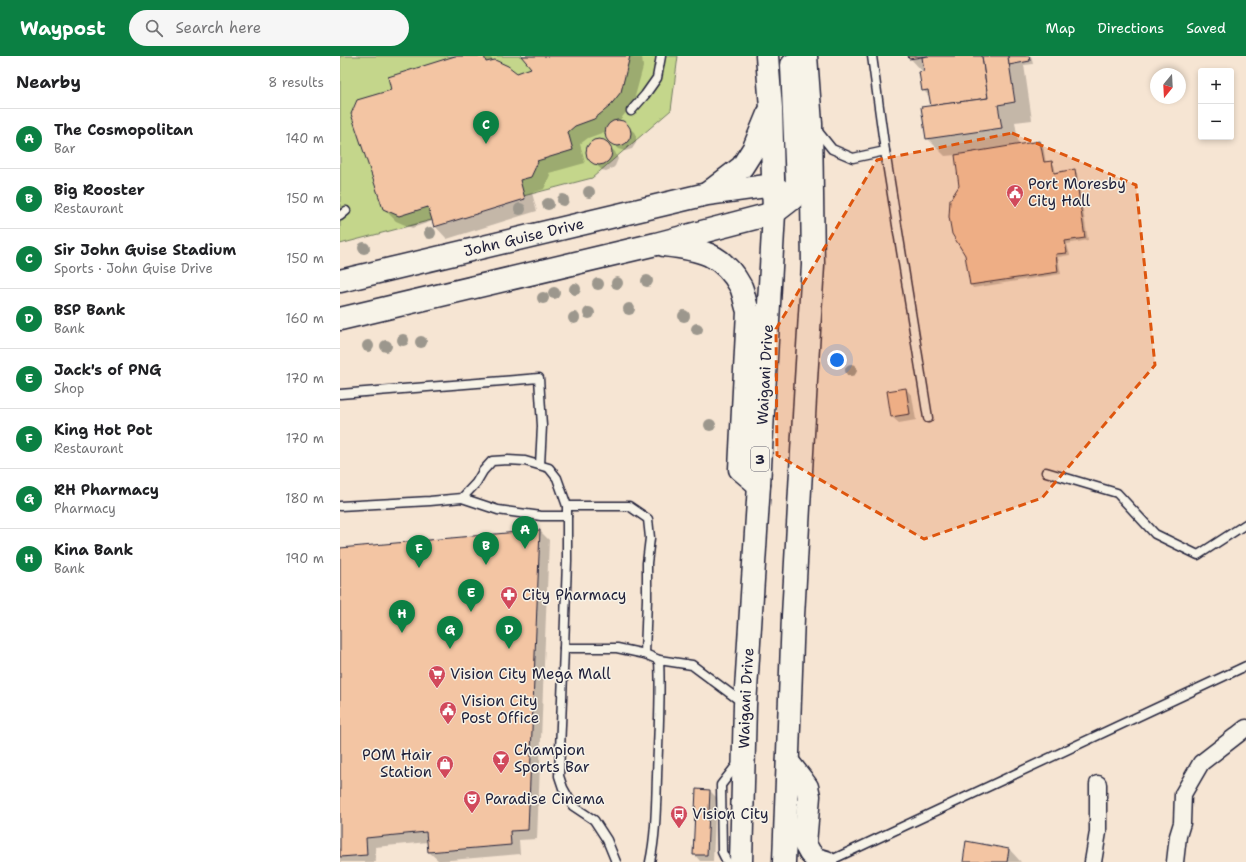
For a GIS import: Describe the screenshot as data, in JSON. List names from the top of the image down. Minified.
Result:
{"streets":{"highway":["John Guise Drive","Waigani Drive","3"]},"crossings":[["John Guise Drive","Waigani Drive"]],"places":{"public building":["Port Moresby City Hall","Vision City Post Office"],"pharmacy":["City Pharmacy"],"supermarket":["Vision City Mega Mall"],"bar":["Champion Sports Bar"],"shop":["POM Hair Station"],"theatre":["Paradise Cinema"],"bus stop":["Vision City"]},"north":"bottom","page":{"header":"Waypost","search":"Search here","nav":["Map","Directions","Saved"],"heading":["Nearby","8 results"],"map_buttons":["+","−"],"list":[{"mark":"A","name":"The Cosmopolitan","note":"Bar","value":"140 m"},{"mark":"B","name":"Big Rooster","note":"Restaurant","value":"150 m"},{"mark":"C","name":"Sir John Guise Stadium","note":"Sports · John Guise Drive","value":"150 m"},{"mark":"D","name":"BSP Bank","note":"Bank","value":"160 m"},{"mark":"E","name":"Jack's of PNG","note":"Shop","value":"170 m"},{"mark":"F","name":"King Hot Pot","note":"Restaurant","value":"170 m"},{"mark":"G","name":"RH Pharmacy","note":"Pharmacy","value":"180 m"},{"mark":"H","name":"Kina Bank","note":"Bank","value":"190 m"}],"pins":["C","A","B","F","E","H","D","G"]}}
